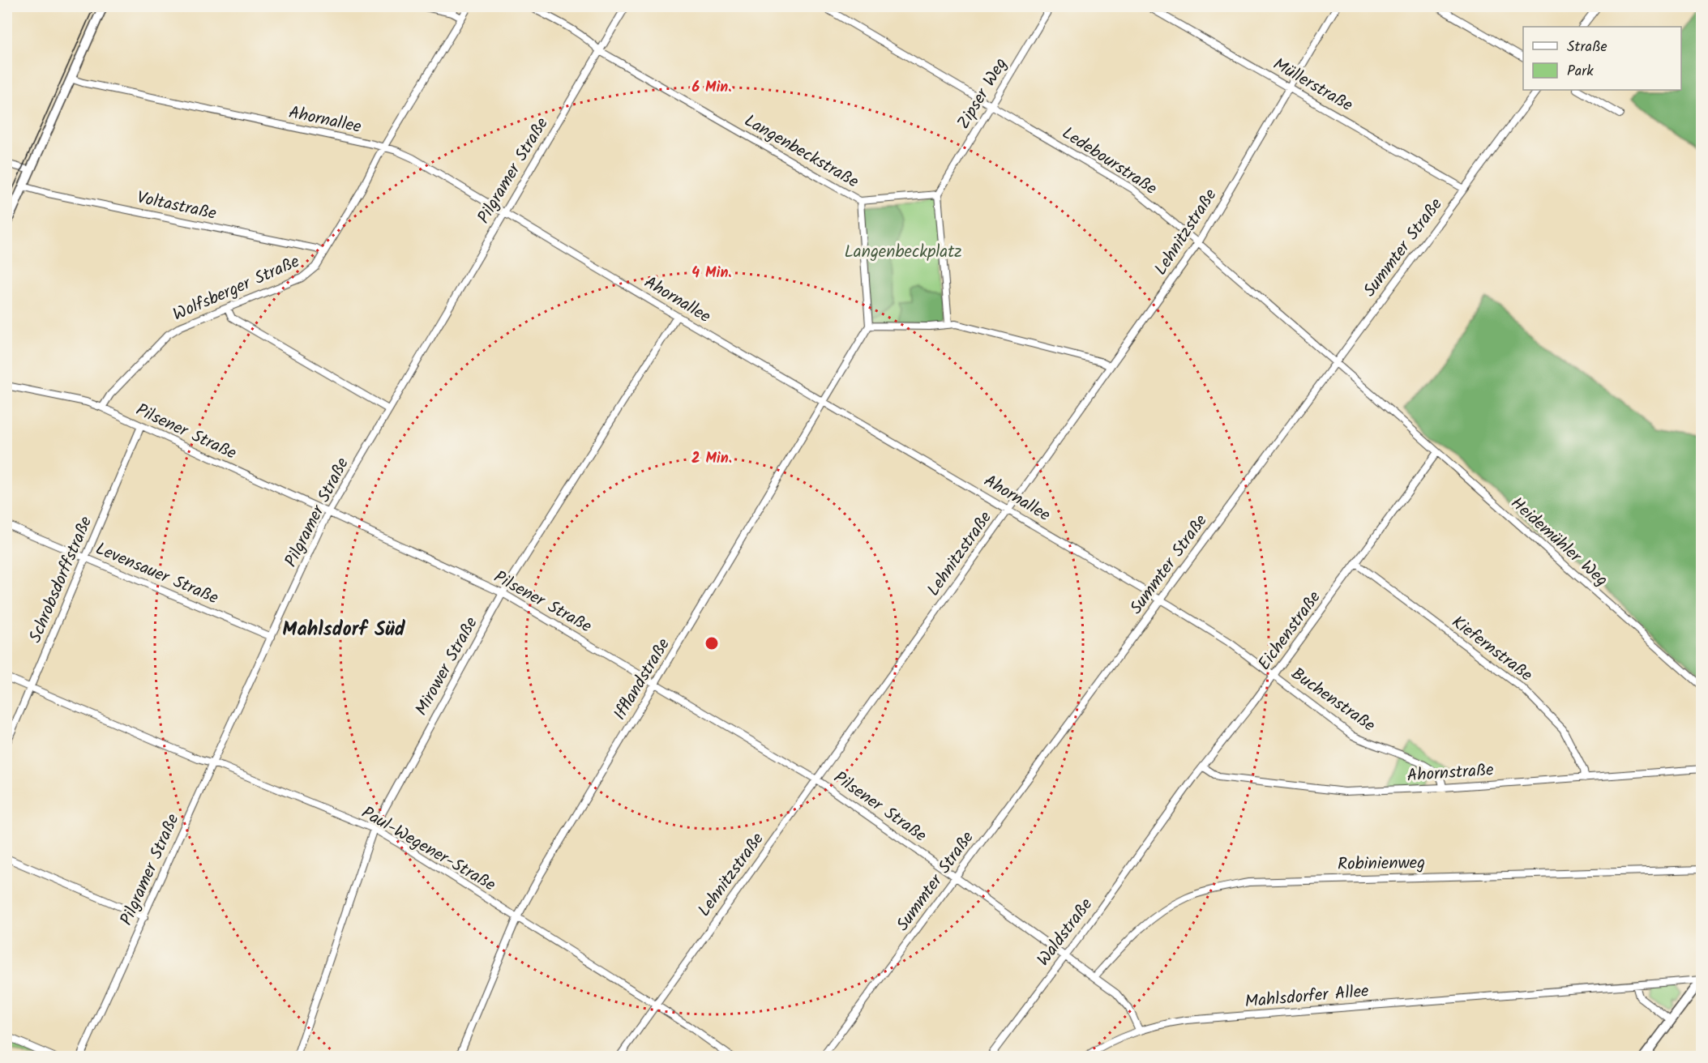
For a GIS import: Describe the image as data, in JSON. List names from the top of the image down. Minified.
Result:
{"streets":{"street":["Müllerstraße","Zipser Weg","Ahornallee","Langenbeckstraße","Ledebourstraße","Pilgramer Straße","Voltastraße","Lehnitzstraße","Summter Straße","Wolfsberger Straße","Pilsener Straße","Heidemühler Weg","Levensauer Straße","Schrobsdorffstraße","Eichenstraße","Kiefernstraße","Mirower Straße","Ifflandstraße","Buchenstraße","Ahornstraße","Paul-Wegener-Straße","Robinienweg","Waldstraße","Mahlsdorfer Allee"]},"crossings":[["Müllerstraße","Lehnitzstraße"],["Müllerstraße","Summter Straße"],["Zipser Weg","Ledebourstraße"],["Ahornallee","Pilgramer Straße"],["Ahornallee","Lehnitzstraße"],["Ahornallee","Summter Straße"],["Ahornallee","Wolfsberger Straße"],["Ahornallee","Mirower Straße"],["Ahornallee","Ifflandstraße"],["Ahornallee","Buchenstraße"],["Langenbeckstraße","Pilgramer Straße"],["Ledebourstraße","Lehnitzstraße"],["Ledebourstraße","Summter Straße"],["Ledebourstraße","Heidemühler Weg"],["Pilgramer Straße","Pilsener Straße"],["Pilgramer Straße","Levensauer Straße"],["Pilgramer Straße","Paul-Wegener-Straße"],["Voltastraße","Wolfsberger Straße"],["Lehnitzstraße","Pilsener Straße"],["Lehnitzstraße","Paul-Wegener-Straße"],["Summter Straße","Pilsener Straße"],["Wolfsberger Straße","Pilsener Straße"],["Pilsener Straße","Schrobsdorffstraße"],["Pilsener Straße","Mirower Straße"],["Pilsener Straße","Ifflandstraße"],["Pilsener Straße","Waldstraße"],["Heidemühler Weg","Eichenstraße"],["Levensauer Straße","Schrobsdorffstraße"],["Schrobsdorffstraße","Paul-Wegener-Straße"],["Eichenstraße","Kiefernstraße"],["Eichenstraße","Buchenstraße"],["Eichenstraße","Ahornstraße"],["Eichenstraße","Waldstraße"],["Kiefernstraße","Ahornstraße"],["Mirower Straße","Paul-Wegener-Straße"],["Ifflandstraße","Paul-Wegener-Straße"],["Buchenstraße","Ahornstraße"]],"districts":["Mahlsdorf Süd"],"parks":["Langenbeckplatz"],"legend":["Straße","Park"],"rings":["6 Min.","4 Min.","2 Min."]}
